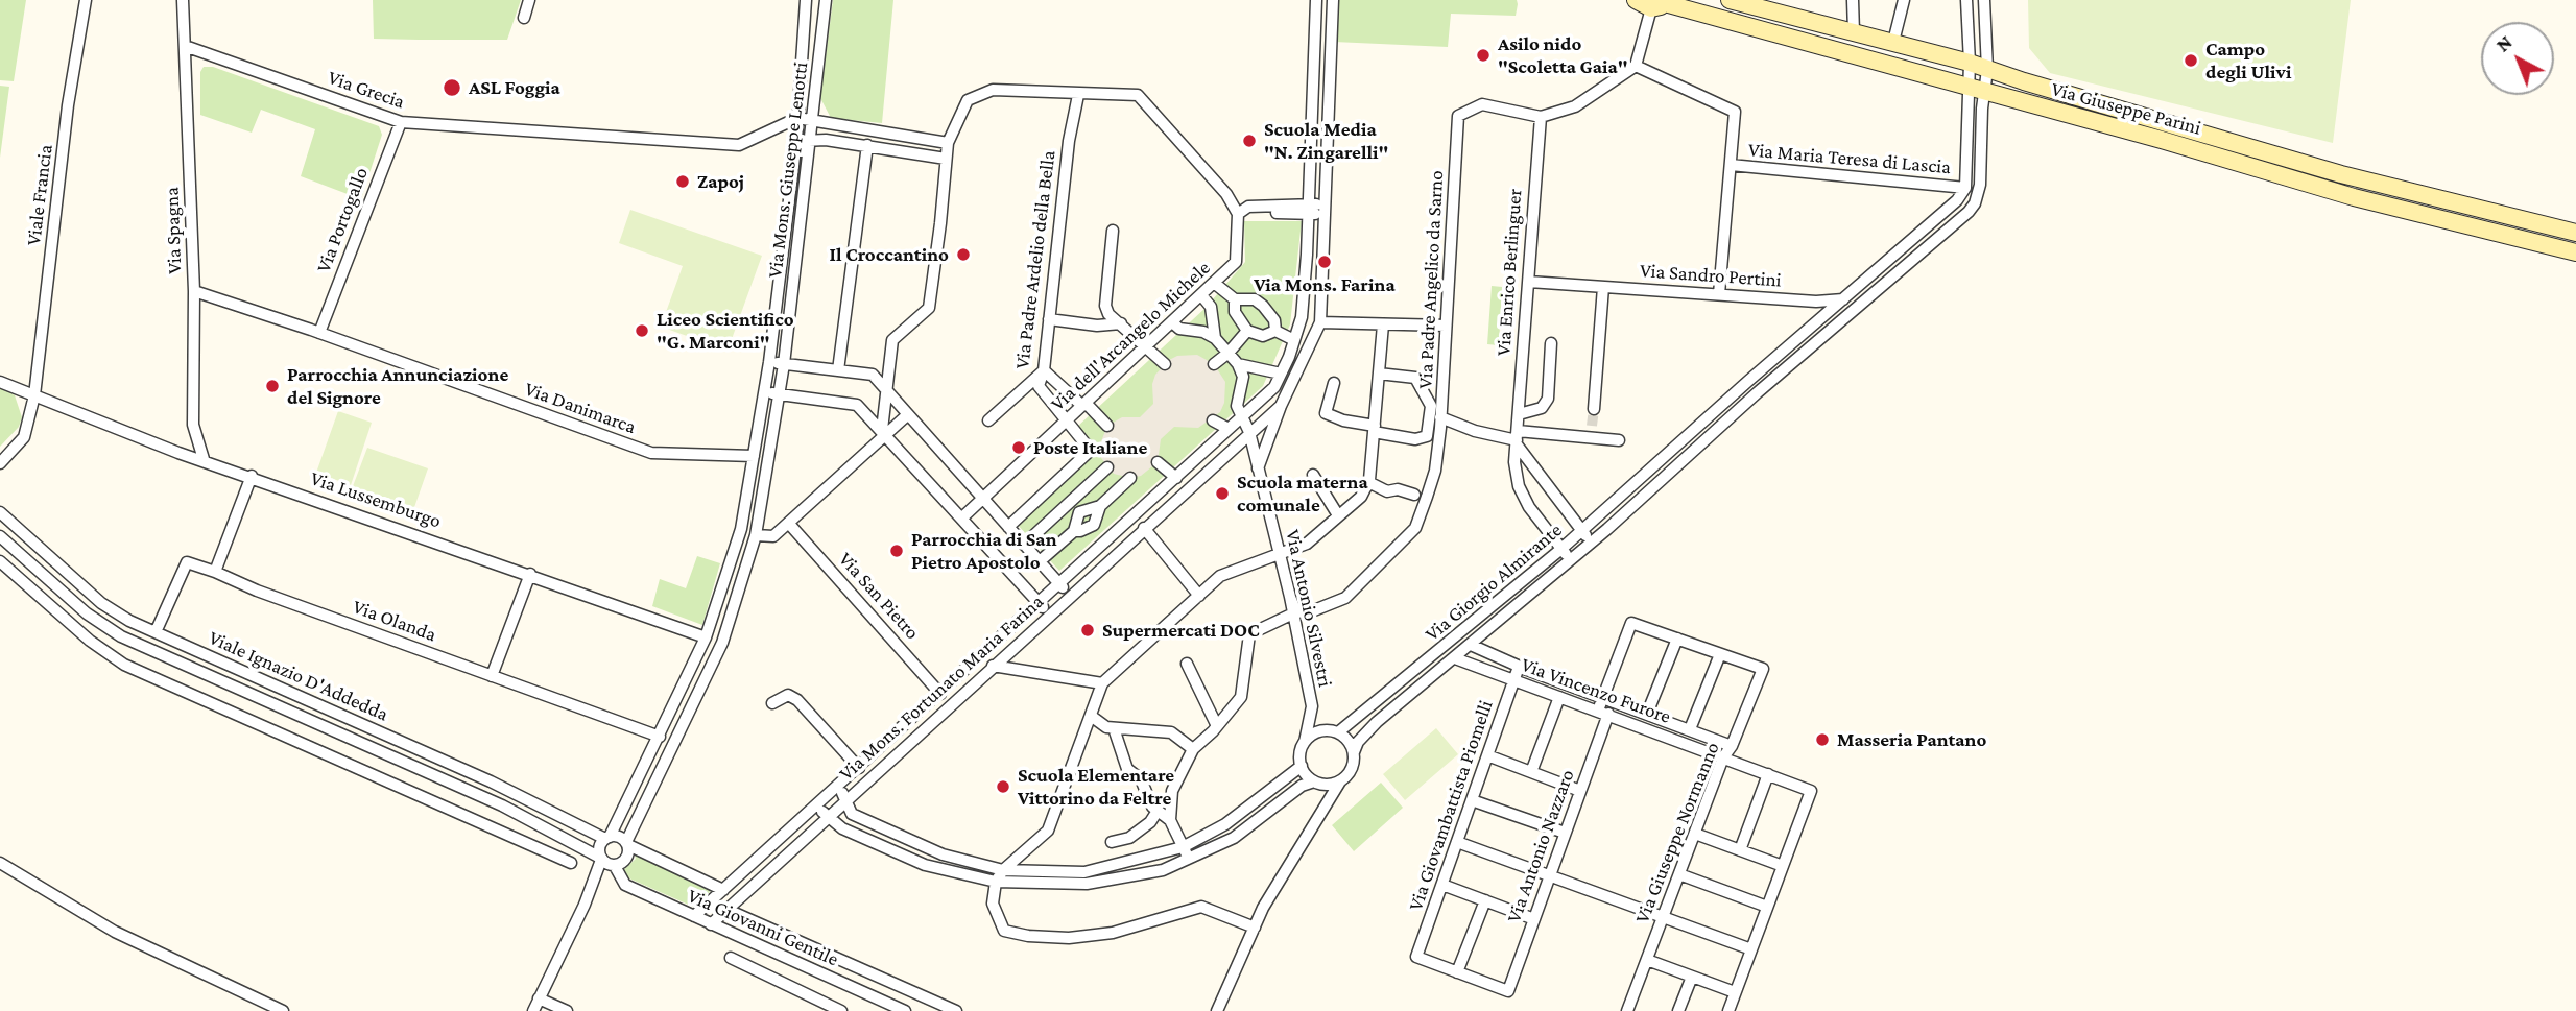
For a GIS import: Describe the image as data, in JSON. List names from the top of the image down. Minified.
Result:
{"streets":{"street":["Via Grecia","Via Giuseppe Parini","Via Maria Teresa di Lascia","Via Mons. Giuseppe Lenotti","Viale Francia","Via Portogallo","Via Spagna","Via Padre Ardelio della Bella","Via Enrico Berlinguer","Via Sandro Pertini","Via Padre Angelico da Sarno","Via dell'Arcangelo Michele","Via Danimarca","Via Lussemburgo","Via Giorgio Almirante","Via San Pietro","Via Antonio Silvestri","Via Olanda","Viale Ignazio D'Addedda","Via Mons. Fortunato Maria Farina","Via Vincenzo Furore","Via Giovambattista Piomelli","Via Giuseppe Normanno","Via Antonio Nazzaro","Via Giovanni Gentile"]},"crossings":[["Via Grecia","Via Portogallo"],["Via Grecia","Via Spagna"],["Via Mons. Giuseppe Lenotti","Viale Ignazio D'Addedda"],["Via Mons. Giuseppe Lenotti","Via Giovanni Gentile"],["Viale Francia","Via Lussemburgo"],["Via Portogallo","Via Danimarca"],["Via Spagna","Via Danimarca"],["Via Spagna","Via Lussemburgo"],["Via Padre Ardelio della Bella","Via dell'Arcangelo Michele"],["Via Enrico Berlinguer","Via Sandro Pertini"],["Via Enrico Berlinguer","Via Padre Angelico da Sarno"],["Via Enrico Berlinguer","Via Giorgio Almirante"],["Via Padre Angelico da Sarno","Via Antonio Silvestri"],["Via Giorgio Almirante","Via Antonio Silvestri"],["Via Giorgio Almirante","Via Vincenzo Furore"],["Via San Pietro","Via Mons. Fortunato Maria Farina"],["Via Antonio Silvestri","Via Mons. Fortunato Maria Farina"],["Via Olanda","Viale Ignazio D'Addedda"],["Viale Ignazio D'Addedda","Via Giovanni Gentile"],["Via Mons. Fortunato Maria Farina","Via Giovanni Gentile"],["Via Vincenzo Furore","Via Giovambattista Piomelli"],["Via Vincenzo Furore","Via Giuseppe Normanno"],["Via Vincenzo Furore","Via Antonio Nazzaro"],["Via Giovambattista Piomelli","Via Antonio Nazzaro"]],"places":["Asilo nido \"Scoletta Gaia\"","Campo degli Ulivi","ASL Foggia","Scuola Media \"N. Zingarelli\"","Zapoj","Il Croccantino","Via Mons. Farina","Liceo Scientifico \"G. Marconi\"","Parrocchia Annunciazione del Signore","Poste Italiane","Scuola materna comunale","Parrocchia di San Pietro Apostolo","Supermercati DOC","Masseria Pantano","Scuola Elementare Vittorino da Feltre"],"north":"top left"}
